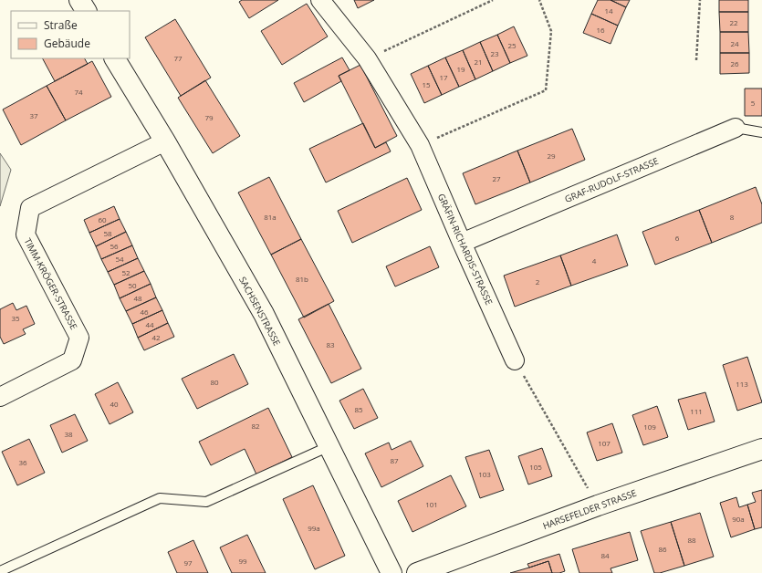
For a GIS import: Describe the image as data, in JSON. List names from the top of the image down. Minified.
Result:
{"streets":{"street":["GRAF-RUDOLF-STRASSE","GRÄFIN-RICHARDIS-STRASSE","TIMM-KRÖGER-STRASSE","SACHSENSTRASSE","HARSEFELDER STRASSE"]},"crossings":[["GRAF-RUDOLF-STRASSE","GRÄFIN-RICHARDIS-STRASSE"],["TIMM-KRÖGER-STRASSE","SACHSENSTRASSE"]],"house_numbers":["14","22","16","24","25","23","77","21","26","19","17","15","74","5","37","79","29","27","81a","8","60","58","6","56","54","4","52","81b","2","50","48","46","35","44","42","83","80","113","40","85","111","82","109","38","107","87","36","105","103","101","90a","99a","88","86","84","99","97"],"legend":["Straße","Gebäude"]}
